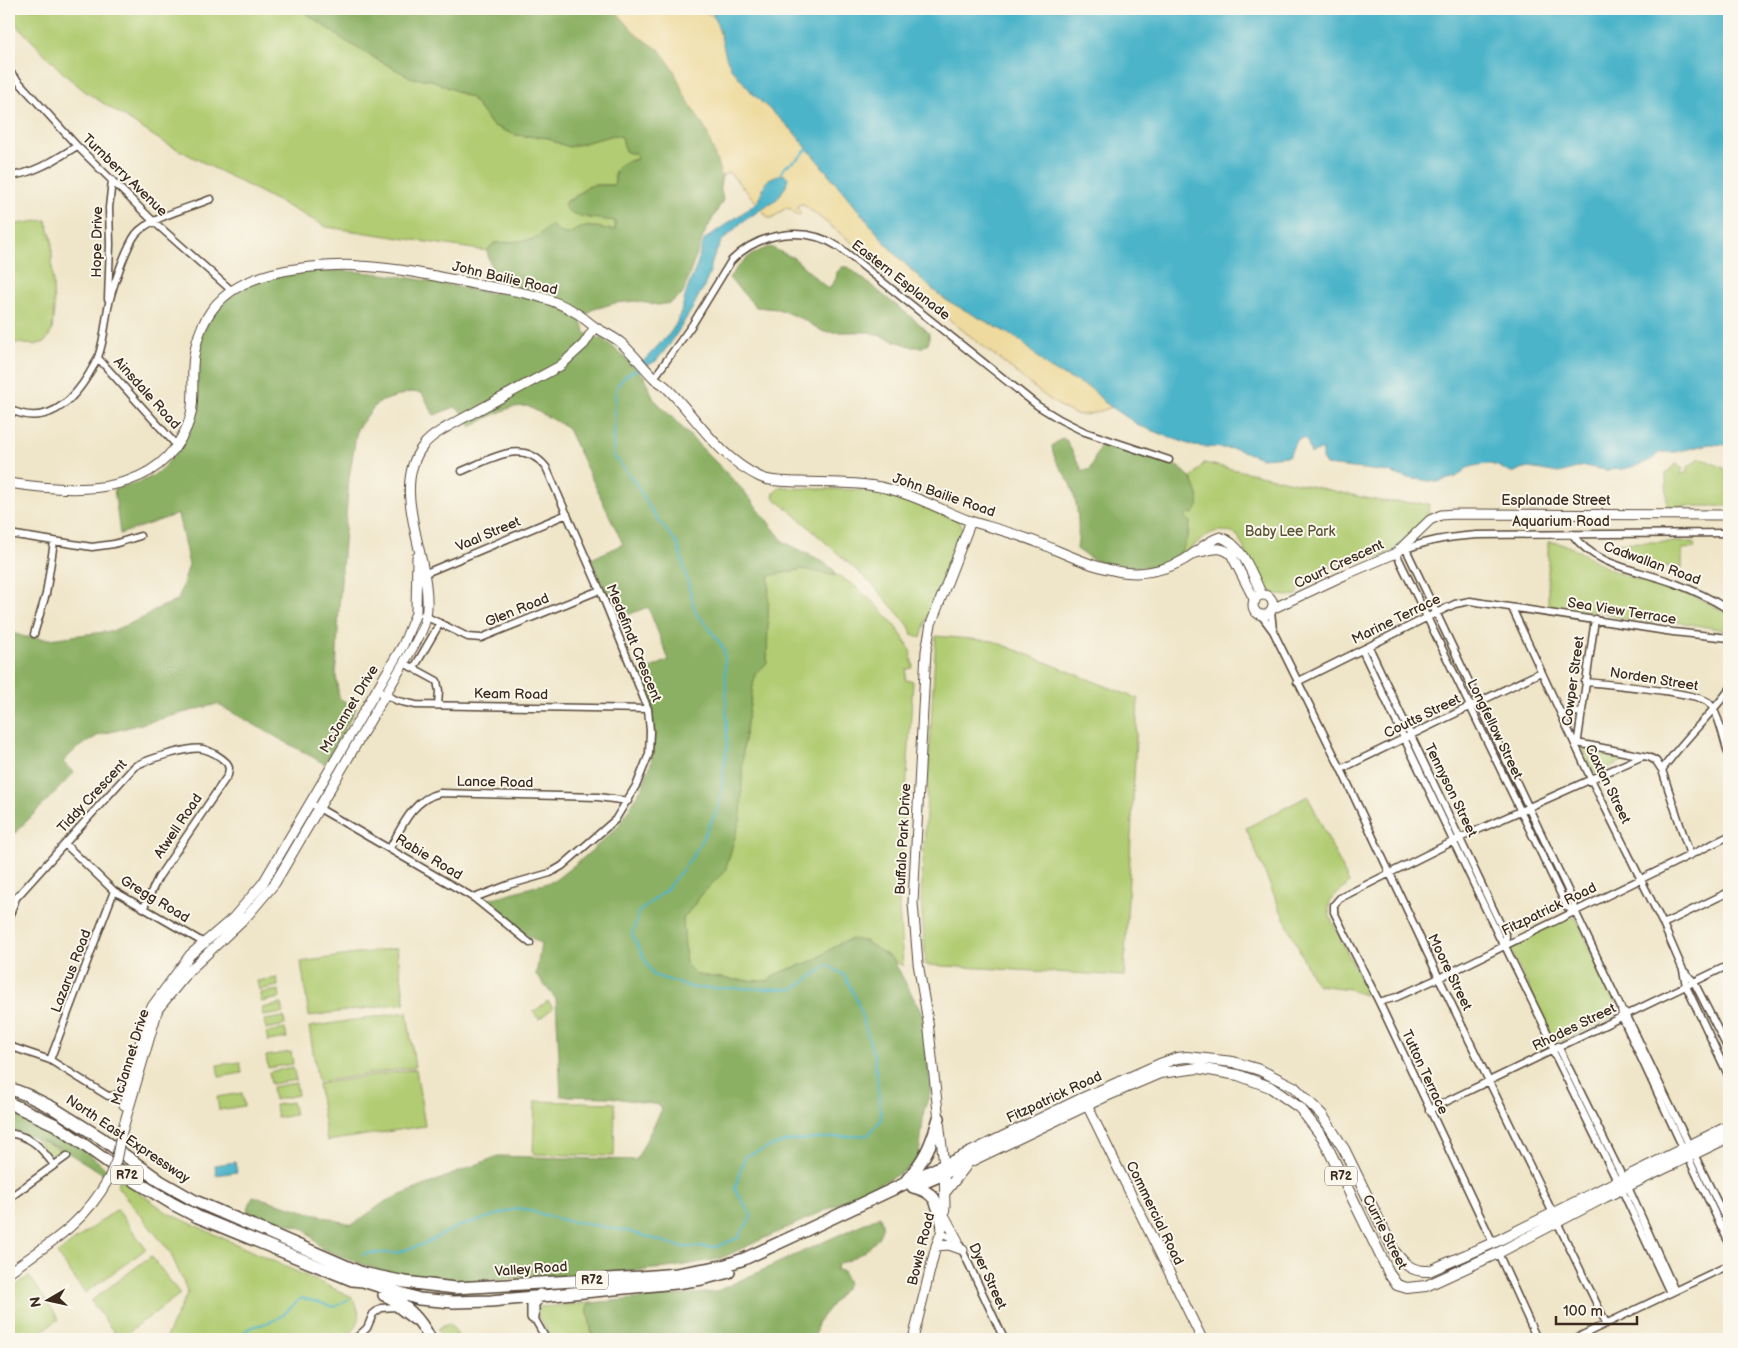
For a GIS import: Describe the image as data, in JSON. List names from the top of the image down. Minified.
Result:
{"streets":{"highway":["North East Expressway","R72","Valley Road"],"main road":["Fitzpatrick Road","Currie Street"],"street":["Turnberry Avenue","Hope Drive","John Bailie Road","Eastern Esplanade","Ainsdale Road","Esplanade Street","Aquarium Road","Vaal Street","Cadwallan Road","Court Crescent","Glen Road","Sea View Terrace","Marine Terrace","Medefindt Crescent","Norden Street","Cowper Street","Keam Road","McJannet Drive","Coutts Street","Longfellow Street","Lance Road","Caxton Street","Tennyson Street","Tiddy Crescent","Atwell Road","Buffalo Park Drive","Rabie Road","Gregg Road","Lazarus Road","Moore Street","Rhodes Street","Tutton Terrace","Commercial Road","Bowls Road","Dyer Street"]},"crossings":[["Turnberry Avenue","Hope Drive"],["Turnberry Avenue","John Bailie Road"],["Hope Drive","Ainsdale Road"],["John Bailie Road","Eastern Esplanade"],["John Bailie Road","Ainsdale Road"],["John Bailie Road","Court Crescent"],["John Bailie Road","McJannet Drive"],["John Bailie Road","Buffalo Park Drive"],["John Bailie Road","Moore Street"],["Esplanade Street","Aquarium Road"],["Esplanade Street","Court Crescent"],["Esplanade Street","Longfellow Street"],["Aquarium Road","Cadwallan Road"],["Aquarium Road","Court Crescent"],["Aquarium Road","Longfellow Street"],["Vaal Street","Medefindt Crescent"],["Vaal Street","McJannet Drive"],["Court Crescent","Longfellow Street"],["Court Crescent","Moore Street"],["Glen Road","Medefindt Crescent"],["Glen Road","McJannet Drive"],["Sea View Terrace","Marine Terrace"],["Sea View Terrace","Cowper Street"],["Sea View Terrace","Caxton Street"],["Marine Terrace","Longfellow Street"],["Marine Terrace","Caxton Street"],["Marine Terrace","Tennyson Street"],["Marine Terrace","Moore Street"],["Medefindt Crescent","Keam Road"],["Medefindt Crescent","Lance Road"],["Medefindt Crescent","Rabie Road"],["Norden Street","Cowper Street"],["Cowper Street","Caxton Street"],["Keam Road","McJannet Drive"],["McJannet Drive","Rabie Road"],["McJannet Drive","Gregg Road"],["Coutts Street","Longfellow Street"],["Coutts Street","Caxton Street"],["Coutts Street","Tennyson Street"],["Coutts Street","Moore Street"],["Longfellow Street","Fitzpatrick Road"],["Longfellow Street","Rhodes Street"],["Longfellow Street","Currie Street"],["Lance Road","Rabie Road"],["Caxton Street","Fitzpatrick Road"],["Caxton Street","Rhodes Street"],["Tennyson Street","Fitzpatrick Road"],["Tennyson Street","Rhodes Street"],["Tennyson Street","Currie Street"],["Tiddy Crescent","Atwell Road"],["Tiddy Crescent","Gregg Road"],["Atwell Road","Gregg Road"],["Buffalo Park Drive","Fitzpatrick Road"],["Buffalo Park Drive","Bowls Road"],["Buffalo Park Drive","Valley Road"],["Gregg Road","Lazarus Road"],["Fitzpatrick Road","Moore Street"],["Fitzpatrick Road","Tutton Terrace"],["Fitzpatrick Road","Commercial Road"],["Fitzpatrick Road","Currie Street"],["Fitzpatrick Road","Bowls Road"],["Fitzpatrick Road","Valley Road"],["Moore Street","Rhodes Street"],["Moore Street","Tutton Terrace"],["Moore Street","Currie Street"],["Rhodes Street","Tutton Terrace"],["Tutton Terrace","Currie Street"],["North East Expressway","Valley Road"],["Bowls Road","Valley Road"],["Bowls Road","Dyer Street"]],"parks":["Baby Lee Park"],"scale_bar":"100 m","north":"left"}
